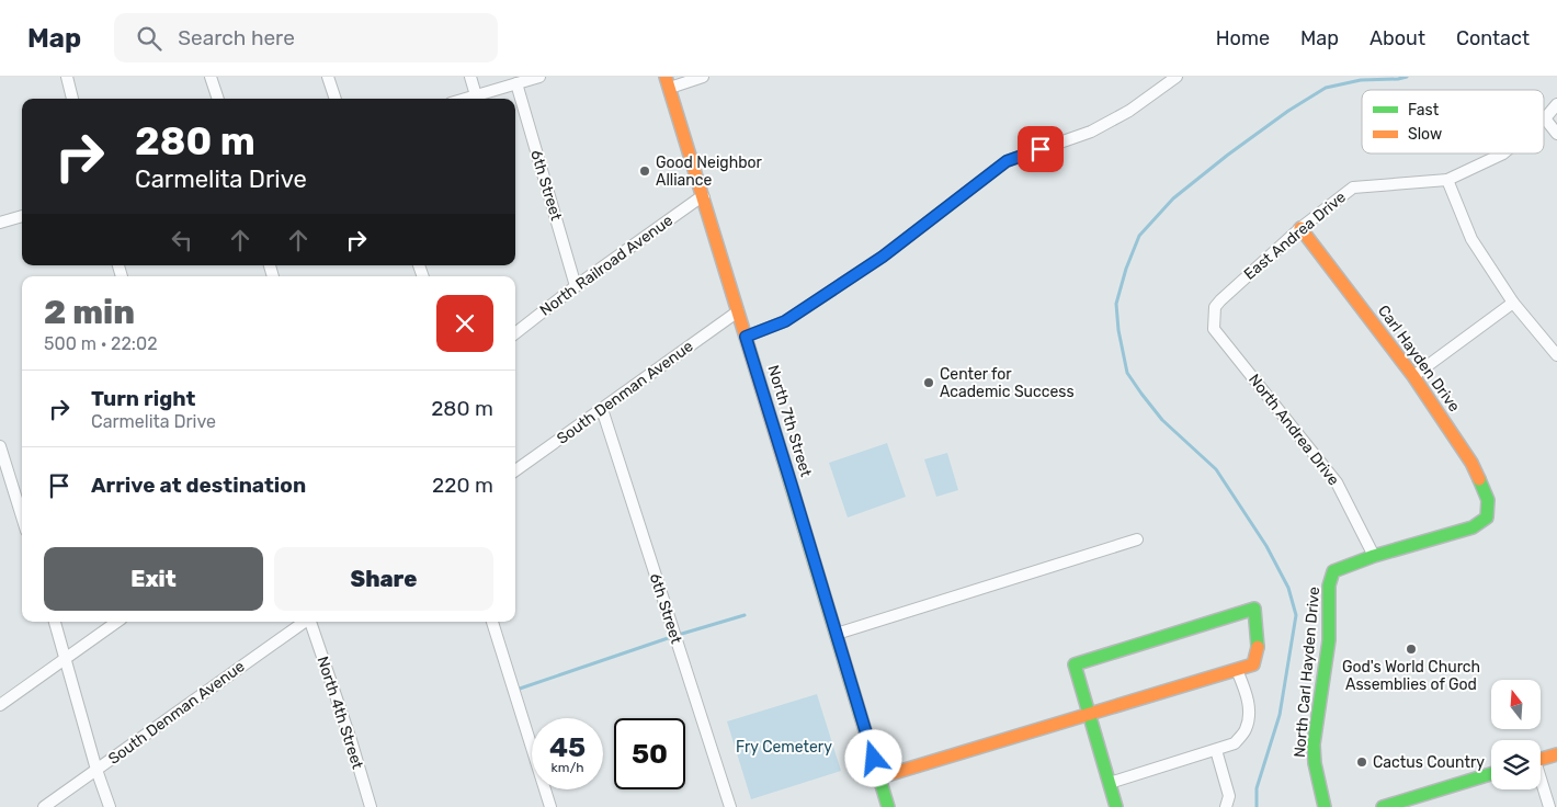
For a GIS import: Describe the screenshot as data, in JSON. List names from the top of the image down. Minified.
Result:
{"streets":{"street":["6th Street","East Andrea Drive","North Railroad Avenue","Carl Hayden Drive","South Denman Avenue","North 7th Street","North Andrea Drive","North Carl Hayden Drive","North 4th Street"]},"crossings":[["6th Street","North Railroad Avenue"],["6th Street","South Denman Avenue"],["East Andrea Drive","Carl Hayden Drive"],["East Andrea Drive","North Andrea Drive"],["North Railroad Avenue","North 7th Street"],["Carl Hayden Drive","North Andrea Drive"],["Carl Hayden Drive","North Carl Hayden Drive"],["South Denman Avenue","North 7th Street"],["North Andrea Drive","North Carl Hayden Drive"]],"parks":["Fry Cemetery"],"places":["Good Neighbor Alliance","Center for Academic Success","God's World Church Assemblies of God","Cactus Country"],"legend":["Fast","Slow"],"north":"top","page":{"header":"Map","search":"Search here","nav":["Home","Map","About","Contact"],"turn":["280 m","Carmelita Drive"],"heading":["2 min","500 m · 22:02"],"list":[{"name":"Turn right","note":"Carmelita Drive","value":"280 m"},{"name":"Arrive at destination","value":"220 m"}],"buttons":["Exit","Share"],"speed":"45 km/h","limit":"50"}}
